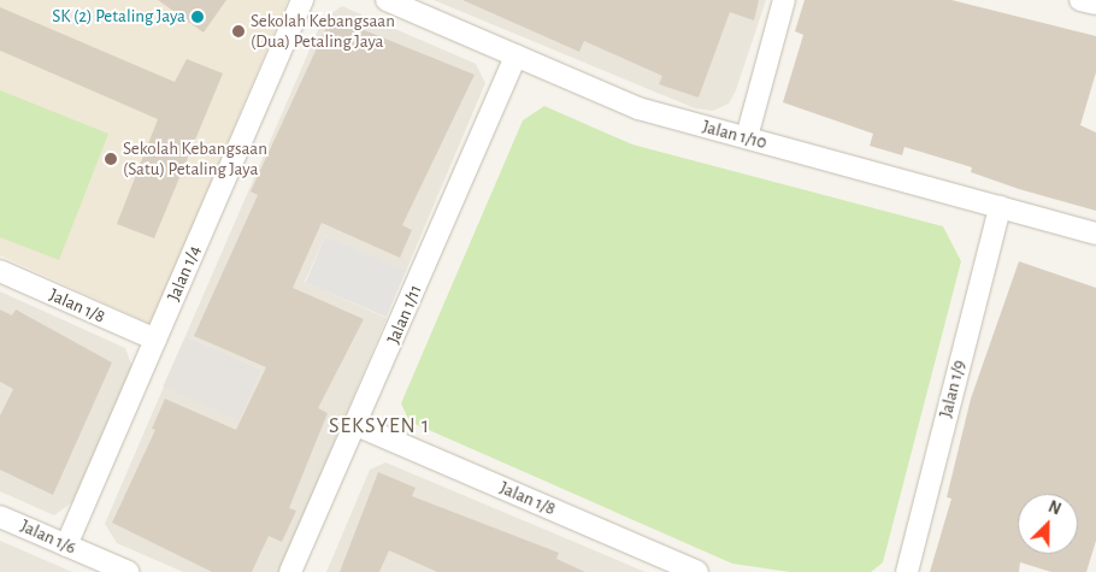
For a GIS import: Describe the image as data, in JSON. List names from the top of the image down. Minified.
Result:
{"streets":{"street":["Jalan 1/10","Jalan 1/4","Jalan 1/8","Jalan 1/11","Jalan 1/9","Jalan 1/6"]},"crossings":[["Jalan 1/10","Jalan 1/11"],["Jalan 1/10","Jalan 1/9"],["Jalan 1/4","Jalan 1/8"],["Jalan 1/4","Jalan 1/6"],["Jalan 1/8","Jalan 1/11"]],"districts":["SEKSYEN 1"],"places":["SK (2) Petaling Jaya","Sekolah Kebangsaan (Dua) Petaling Jaya","Sekolah Kebangsaan (Satu) Petaling Jaya"],"north":"top right"}
